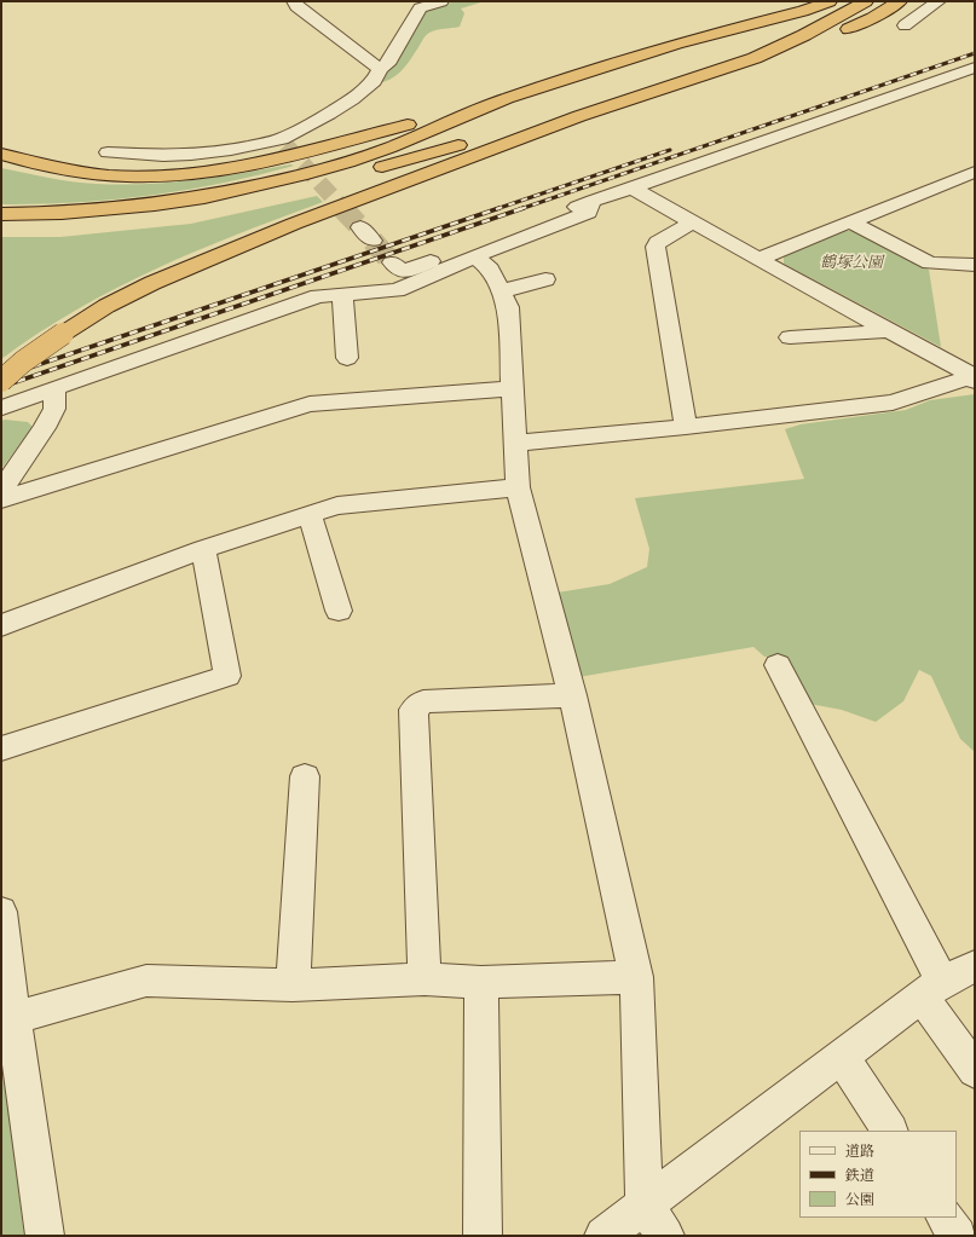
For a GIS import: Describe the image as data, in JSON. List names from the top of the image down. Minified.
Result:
{"parks":["鶴塚公園"],"legend":["道路","鉄道","公園"]}
